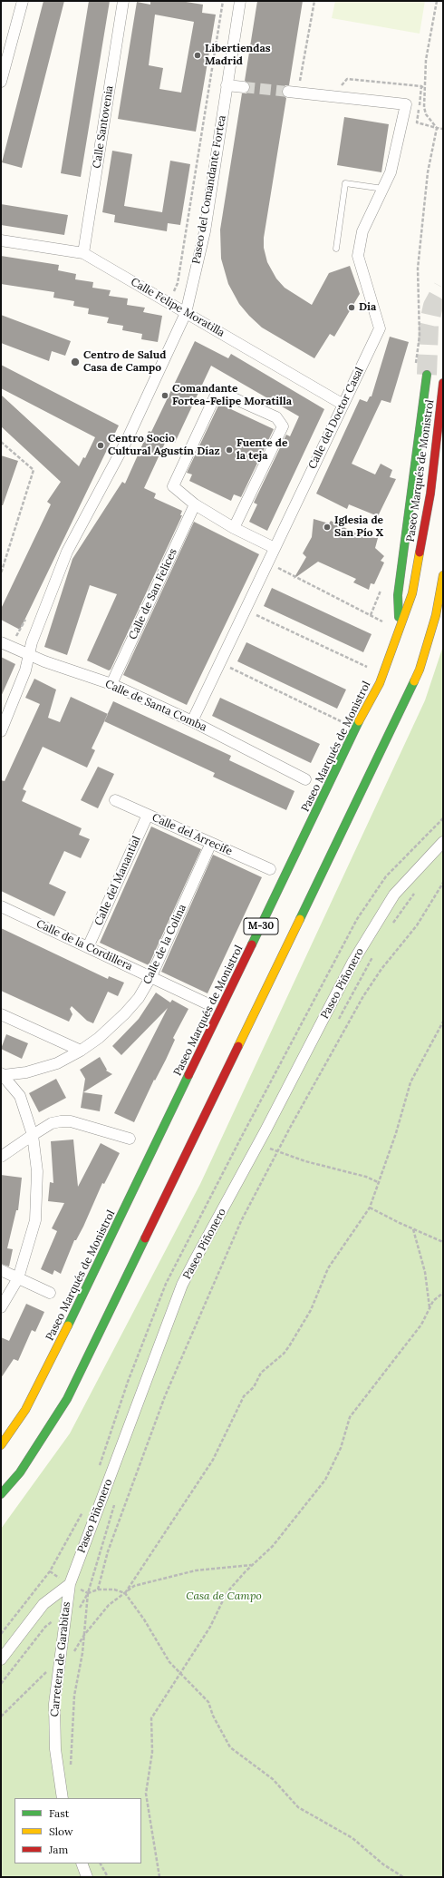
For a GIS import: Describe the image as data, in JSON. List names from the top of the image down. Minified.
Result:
{"streets":{"highway":["Paseo Marqués de Monistrol","M-30"],"street":["Calle Santovenia","Paseo del Comandante Fortea","Calle Felipe Moratilla","Calle del Doctor Casal","Calle de San Felices","Calle de Santa Comba","Calle del Arrecife","Calle del Manantial","Calle de la Colina","Calle de la Cordillera","Paseo Piñonero","Carretera de Garabitas"]},"crossings":[["Calle Santovenia","Calle Felipe Moratilla"],["Paseo del Comandante Fortea","Calle Felipe Moratilla"],["Paseo del Comandante Fortea","Calle de Santa Comba"],["Calle Felipe Moratilla","Calle del Doctor Casal"],["Calle del Doctor Casal","Calle de Santa Comba"],["Calle de San Felices","Calle de Santa Comba"],["Calle del Arrecife","Calle del Manantial"],["Calle del Arrecife","Calle de la Colina"],["Calle del Manantial","Calle de la Cordillera"],["Calle de la Colina","Calle de la Cordillera"],["Paseo Piñonero","Carretera de Garabitas"]],"parks":["Casa de Campo"],"places":["Libertiendas Madrid","Dia","Centro de Salud Casa de Campo","Comandante Fortea-Felipe Moratilla","Centro Socio Cultural Agustín Díaz","Fuente de la teja","Iglesia de San Pío X"],"legend":["Fast","Slow","Jam"]}
